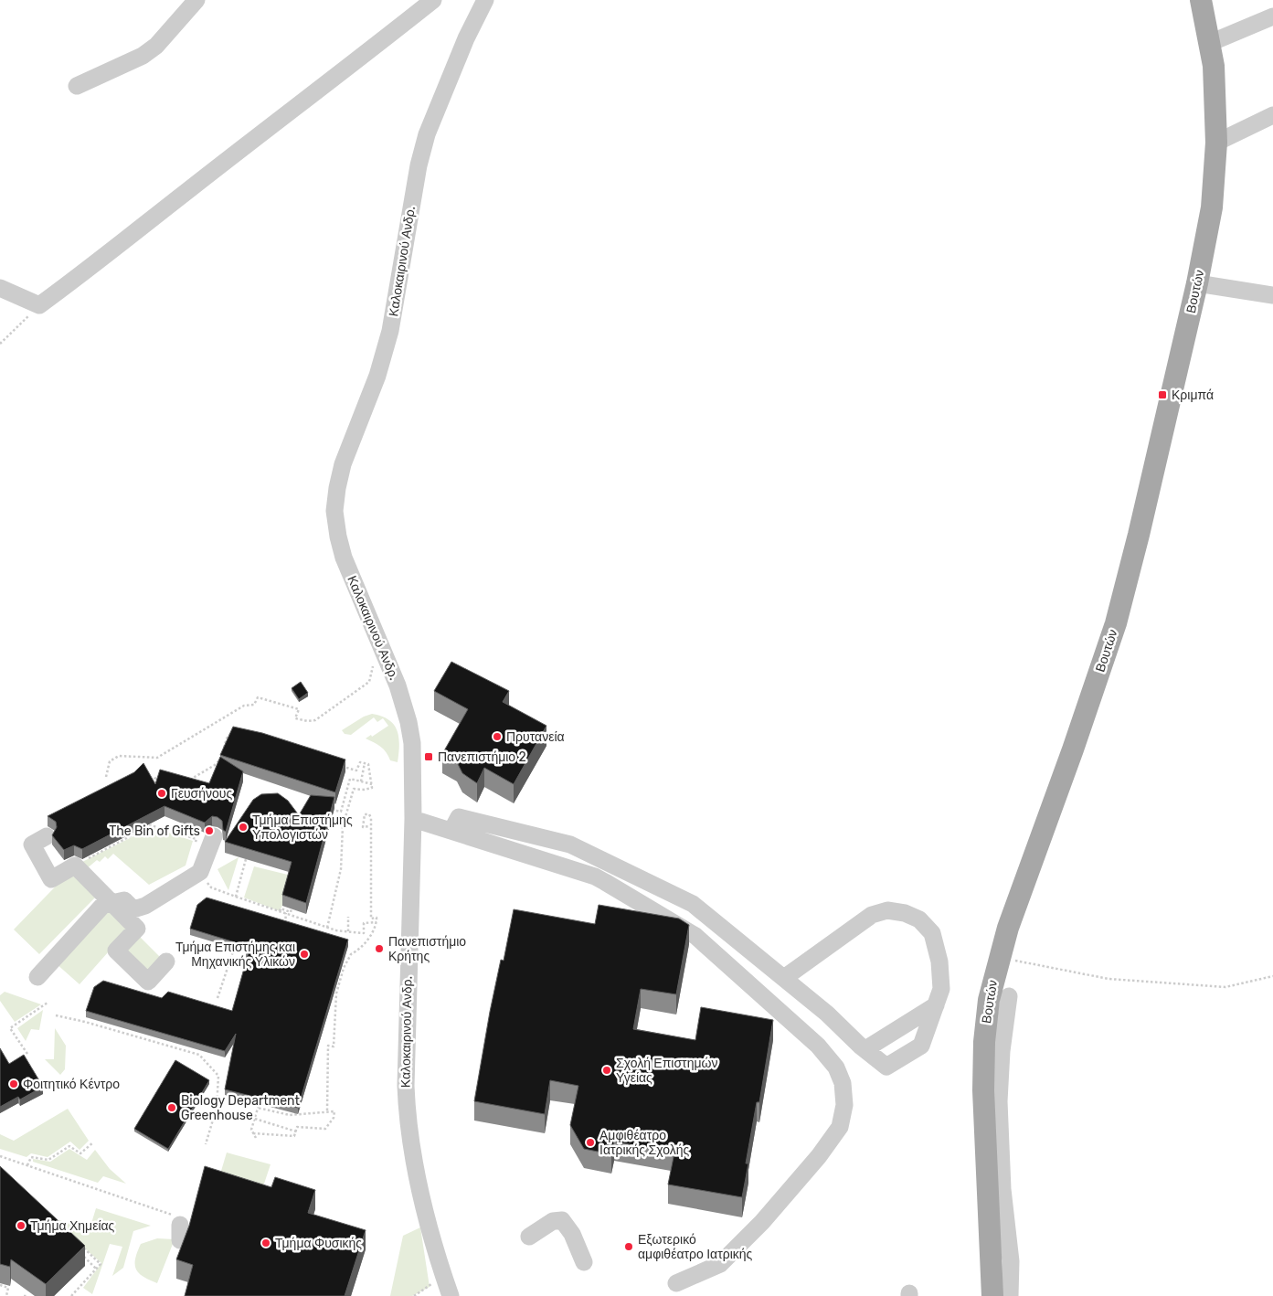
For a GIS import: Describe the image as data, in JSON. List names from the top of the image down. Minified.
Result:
{"streets":{"main road":["Βουτών"],"street":["Καλοκαιρινού Ανδρ."]},"places":{"transit":["Κριμπά","Πανεπιστήμιο 2"],"other":["Πρυτανεία","Γευσήνους","Τμήμα Επιστήμης Υπολογιστών","The Bin of Gifts","Πανεπιστήμιο Κρήτης","Τμήμα Επιστήμης και Μηχανικής Υλικών","Σχολή Επιστημών Υγείας","Φοιτητικό Κέντρο","Biology Department Greenhouse","Αμφιθέατρο Ιατρικής Σχολής","Τμήμα Χημείας","Τμήμα Φυσικής","Εξωτερικό αμφιθέατρο Ιατρικής"]}}
